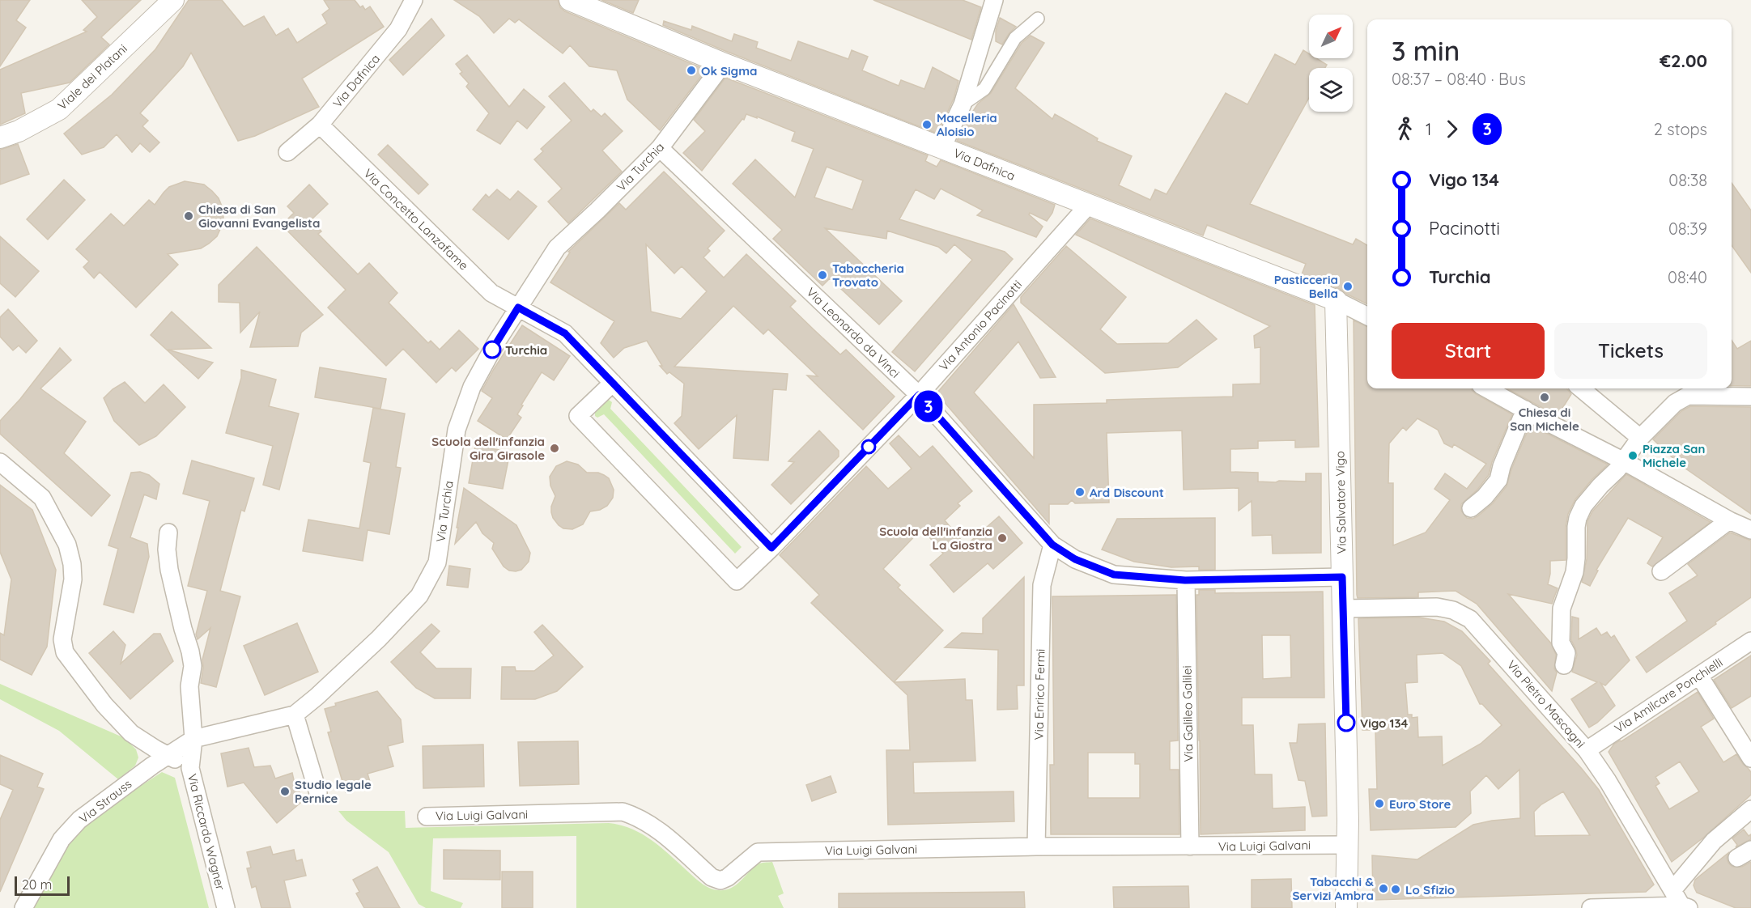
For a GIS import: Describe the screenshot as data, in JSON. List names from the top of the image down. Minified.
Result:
{"streets":{"street":["Viale dei Platani","Via Dafnica","Via Turchia","Via Concetto Lanzafame","Via Antonio Pacinotti","Via Leonardo da Vinci","Via Salvatore Vigo","Via Enrico Fermi","Via Amilcare Ponchielli","Via Pietro Mascagni","Via Galileo Galilei","Via Strauss","Via Luigi Galvani","Via Riccardo Wagner"]},"crossings":[["Via Dafnica","Via Turchia"],["Via Dafnica","Via Concetto Lanzafame"],["Via Dafnica","Via Antonio Pacinotti"],["Via Dafnica","Via Salvatore Vigo"],["Via Turchia","Via Concetto Lanzafame"],["Via Turchia","Via Leonardo da Vinci"],["Via Turchia","Via Strauss"],["Via Antonio Pacinotti","Via Leonardo da Vinci"],["Via Leonardo da Vinci","Via Salvatore Vigo"],["Via Leonardo da Vinci","Via Enrico Fermi"],["Via Leonardo da Vinci","Via Galileo Galilei"],["Via Salvatore Vigo","Via Pietro Mascagni"],["Via Salvatore Vigo","Via Luigi Galvani"],["Via Enrico Fermi","Via Luigi Galvani"],["Via Amilcare Ponchielli","Via Pietro Mascagni"],["Via Galileo Galilei","Via Luigi Galvani"],["Via Strauss","Via Riccardo Wagner"]],"places":["Ok Sigma","Macelleria Aloisio","Chiesa di San Giovanni Evangelista","Tabaccheria Trovato","Pasticceria Bella","Turchia","Chiesa di San Michele","Scuola dell'infanzia Gira Girasole","Piazza San Michele","Ard Discount","Scuola dell'infanzia La Giostra","Vigo 134","Studio legale Pernice","Euro Store","Tabacchi & Servizi Ambra","Lo Sfizio"],"lines":["bus line 3"],"scale_bar":"20 m","north":"top right","page":{"on_map":"3","heading":["3 min","08:37 – 08:40 · Bus","€2.00"],"legs":["1","3","2 stops"],"list":[{"name":"Vigo 134","value":"08:38"},{"name":"Pacinotti","value":"08:39"},{"name":"Turchia","value":"08:40"}],"buttons":["Start","Tickets"],"scale":"20 m"}}
